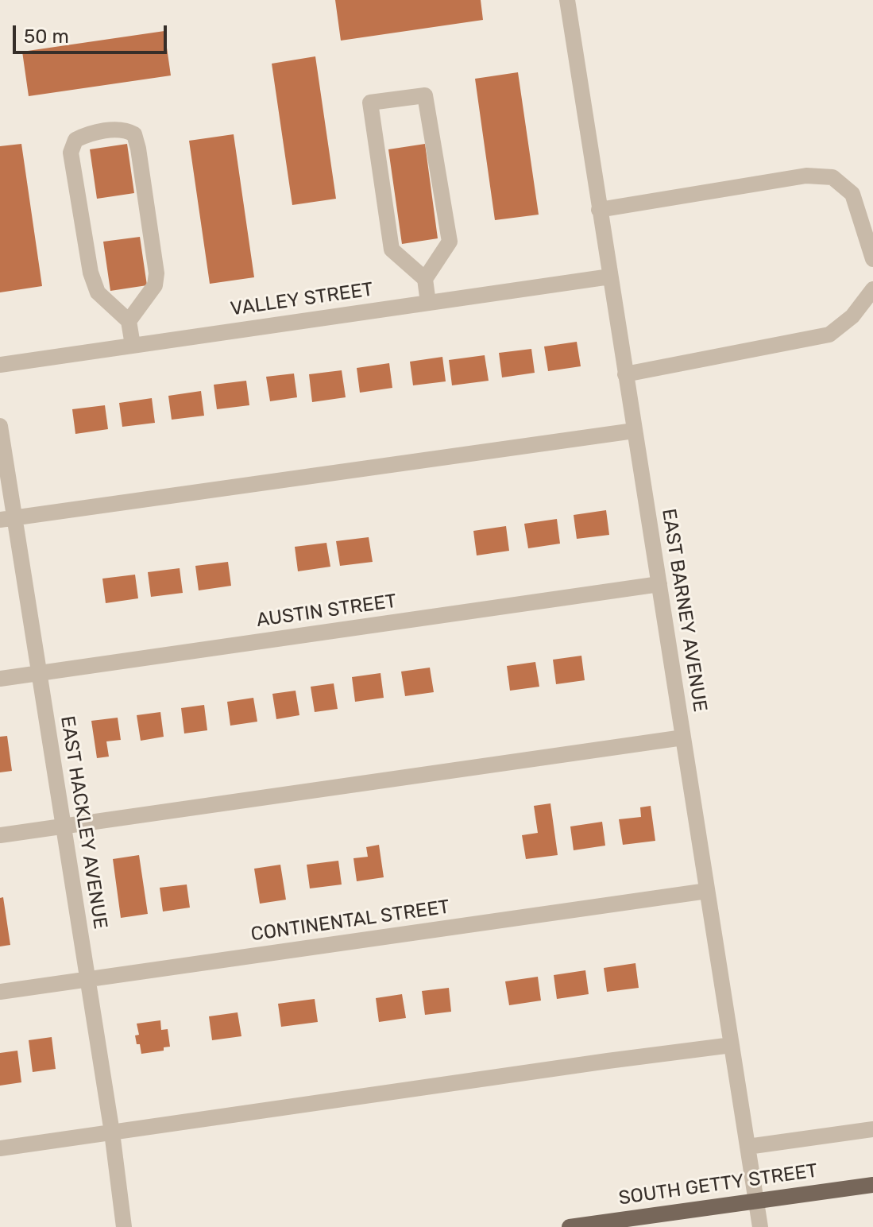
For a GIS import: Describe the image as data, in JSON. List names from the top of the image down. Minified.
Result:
{"streets":{"main road":["SOUTH GETTY STREET"],"street":["VALLEY STREET","EAST BARNEY AVENUE","AUSTIN STREET","EAST HACKLEY AVENUE","CONTINENTAL STREET"]},"crossings":[["VALLEY STREET","EAST BARNEY AVENUE"],["EAST BARNEY AVENUE","AUSTIN STREET"],["EAST BARNEY AVENUE","CONTINENTAL STREET"],["EAST BARNEY AVENUE","SOUTH GETTY STREET"],["AUSTIN STREET","EAST HACKLEY AVENUE"],["EAST HACKLEY AVENUE","CONTINENTAL STREET"]],"scale_bar":"50 m"}
